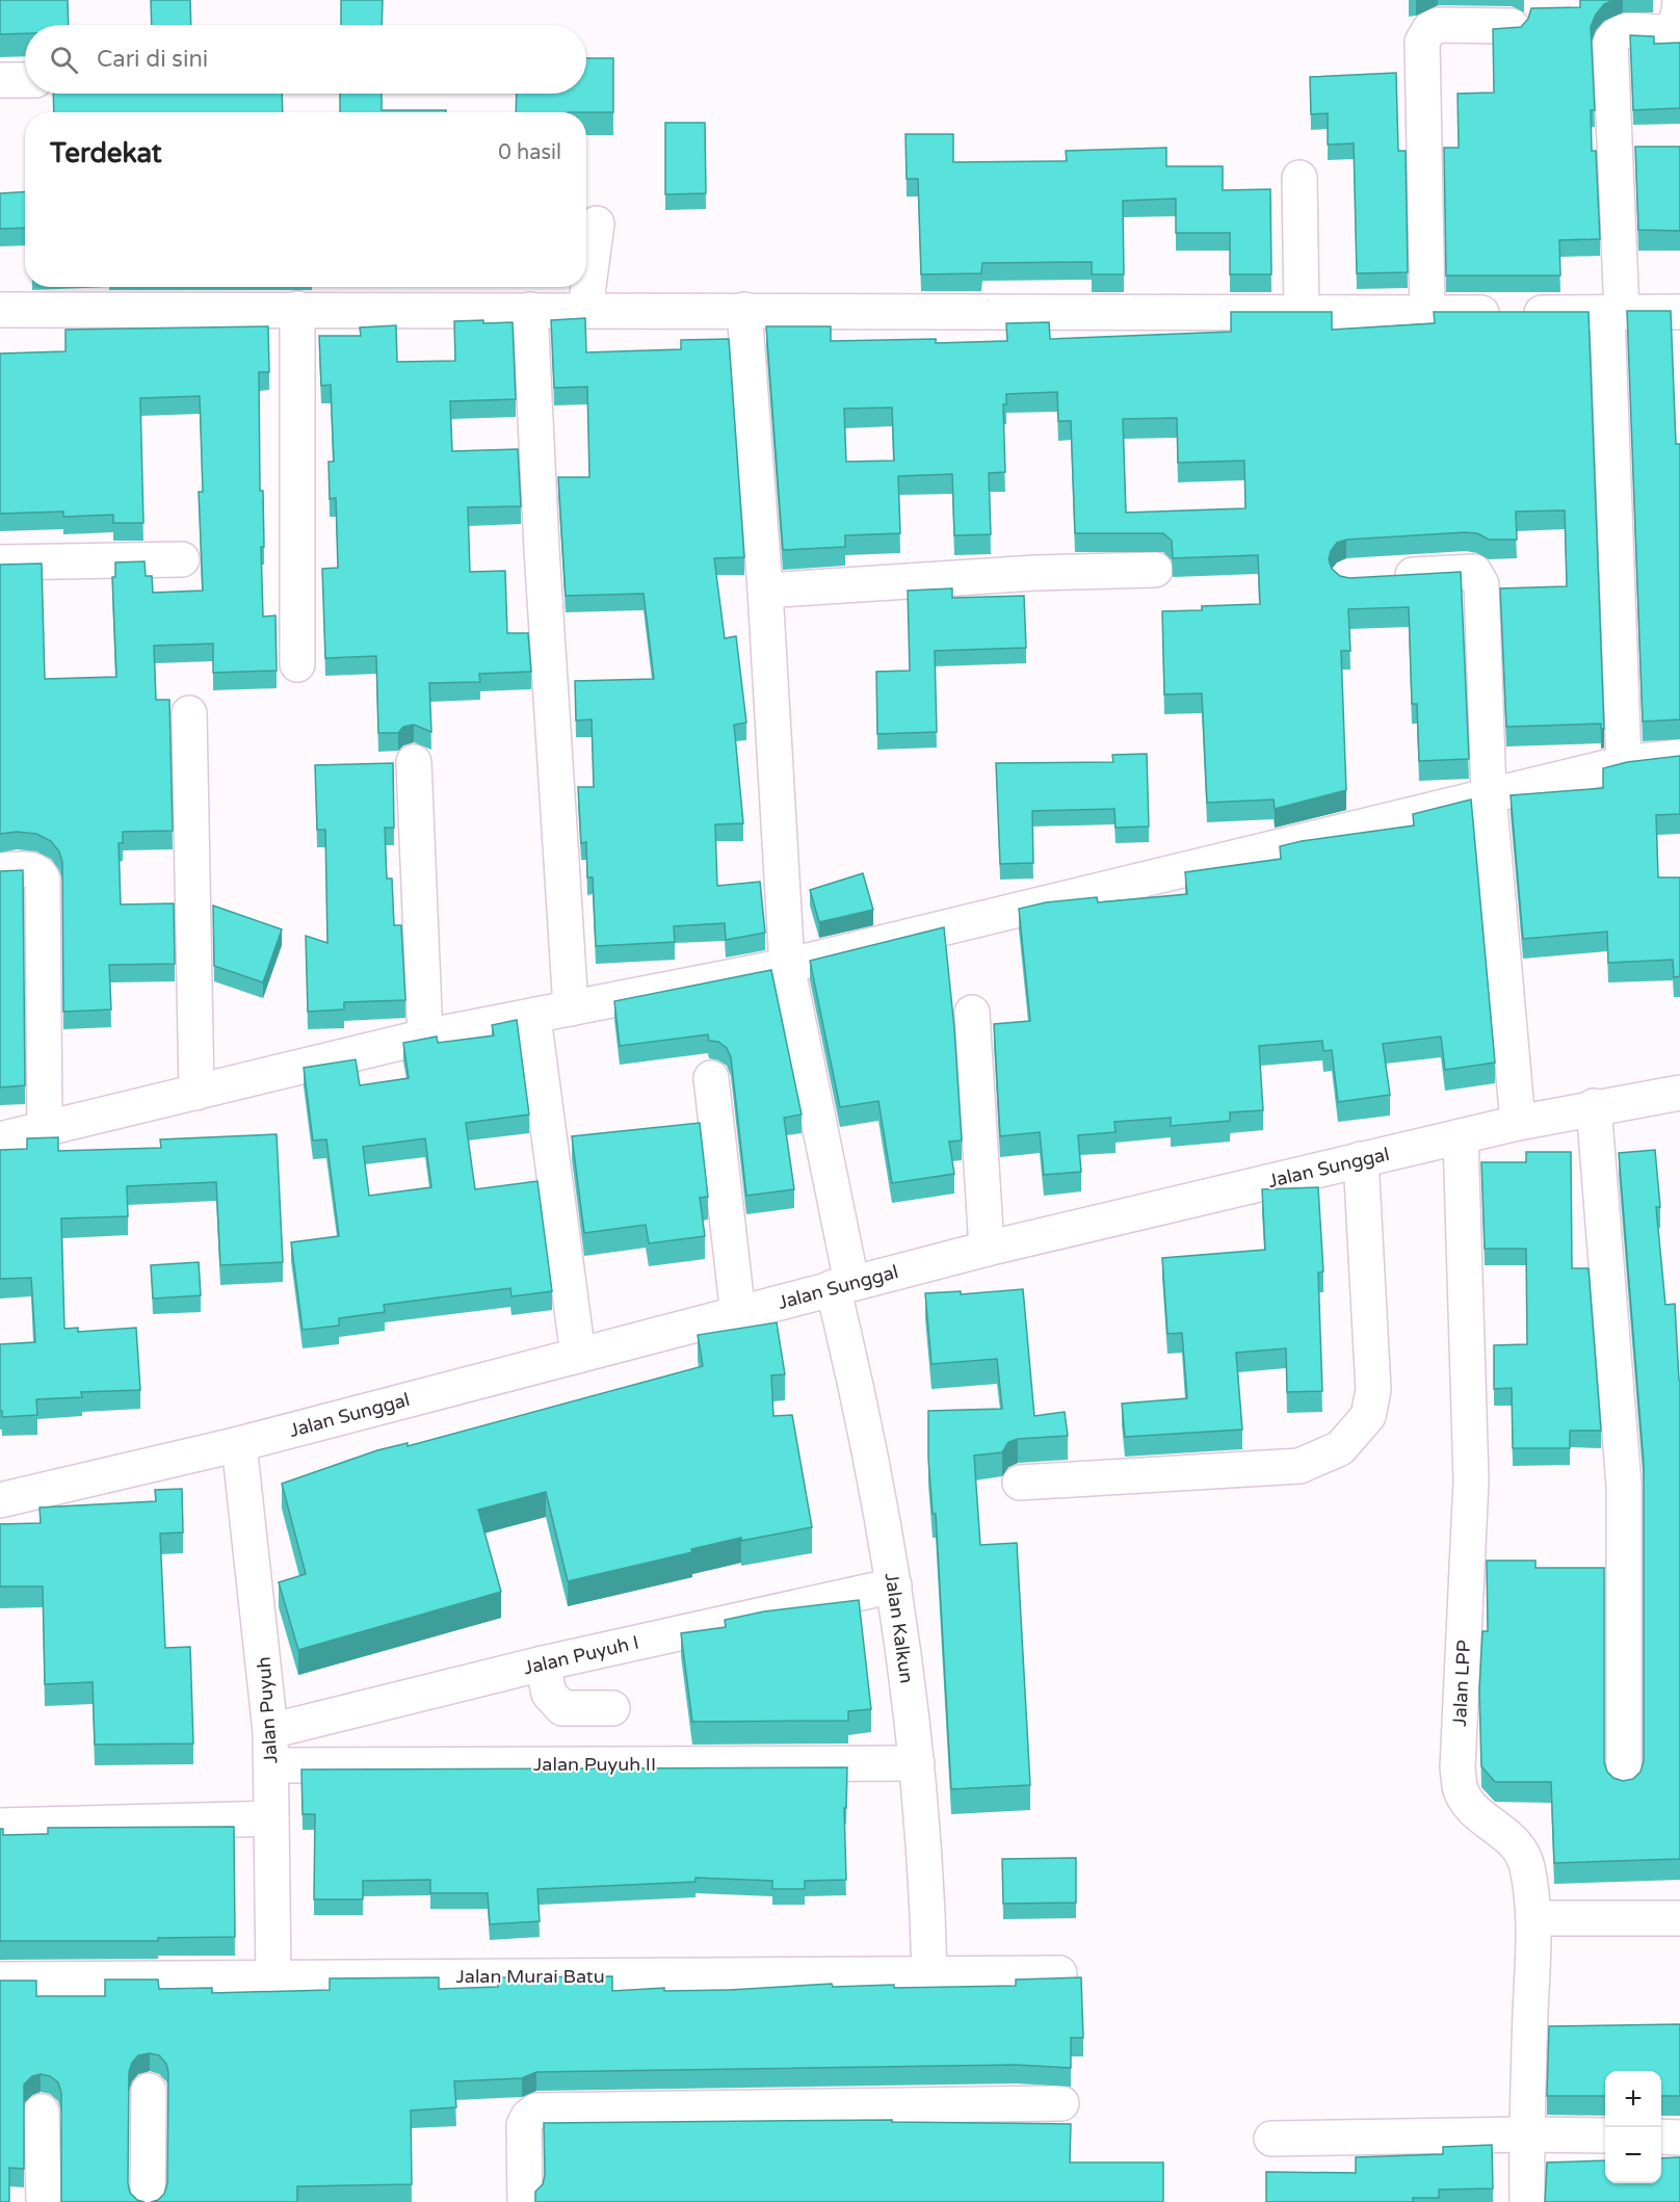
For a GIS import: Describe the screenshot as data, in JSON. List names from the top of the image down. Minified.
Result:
{"streets":{"street":["Jalan Sunggal","Jalan Kalkun","Jalan Puyuh I","Jalan LPP","Jalan Puyuh","Jalan Puyuh II","Jalan Murai Batu"]},"crossings":[["Jalan Sunggal","Jalan Kalkun"],["Jalan Sunggal","Jalan LPP"],["Jalan Sunggal","Jalan Puyuh"],["Jalan Kalkun","Jalan Puyuh I"],["Jalan Kalkun","Jalan Puyuh II"],["Jalan Kalkun","Jalan Murai Batu"],["Jalan Puyuh I","Jalan Puyuh"],["Jalan Puyuh","Jalan Puyuh II"],["Jalan Puyuh","Jalan Murai Batu"]],"page":{"search":"Cari di sini","heading":["Terdekat","0 hasil"],"map_buttons":["+","−"]}}
